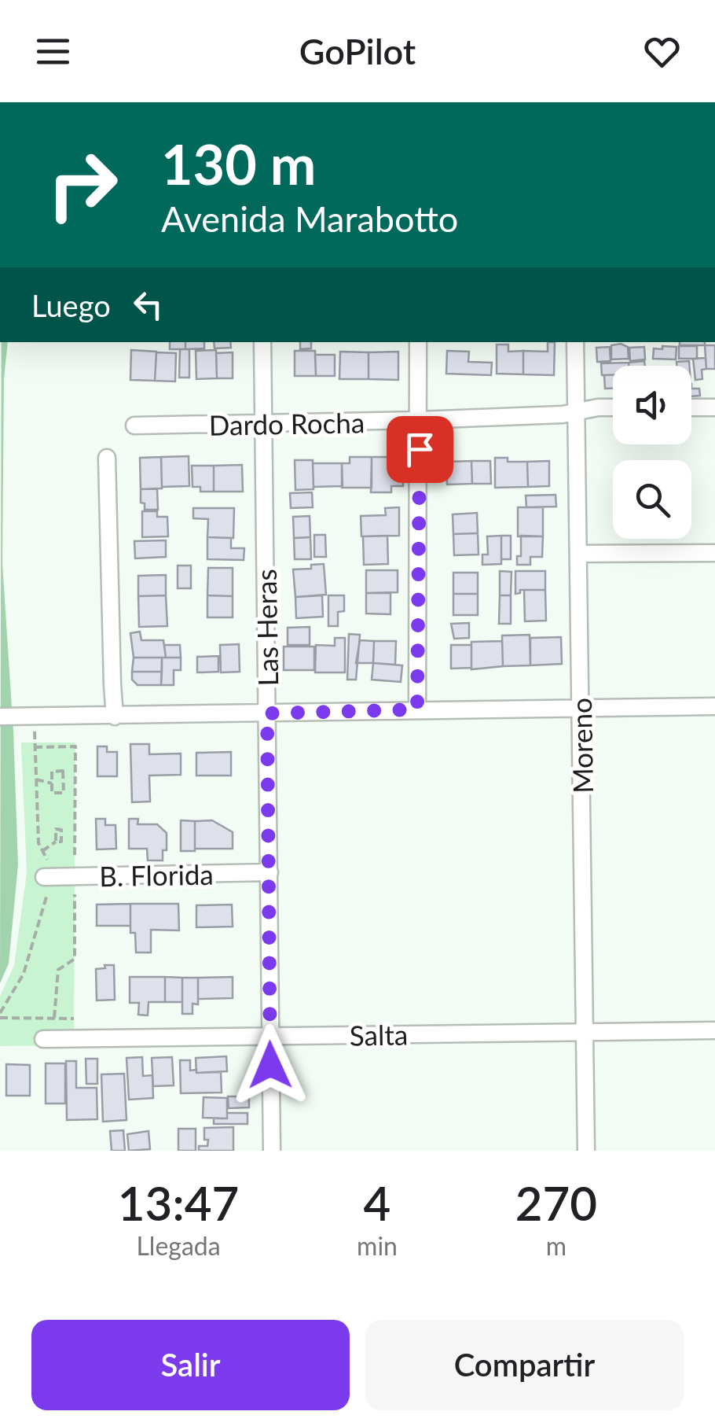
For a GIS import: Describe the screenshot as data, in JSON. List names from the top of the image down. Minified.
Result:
{"streets":{"street":["Dardo Rocha","Las Heras","Moreno","B. Florida","Salta"]},"crossings":[["Dardo Rocha","Las Heras"],["Dardo Rocha","Moreno"],["Las Heras","B. Florida"],["Las Heras","Salta"],["Moreno","Salta"]],"page":{"header":"GoPilot","turn":["130 m","Avenida Marabotto"],"then":"Luego","eta":["13:47","Llegada","4","min","270","m"],"buttons":["Salir","Compartir"]}}
